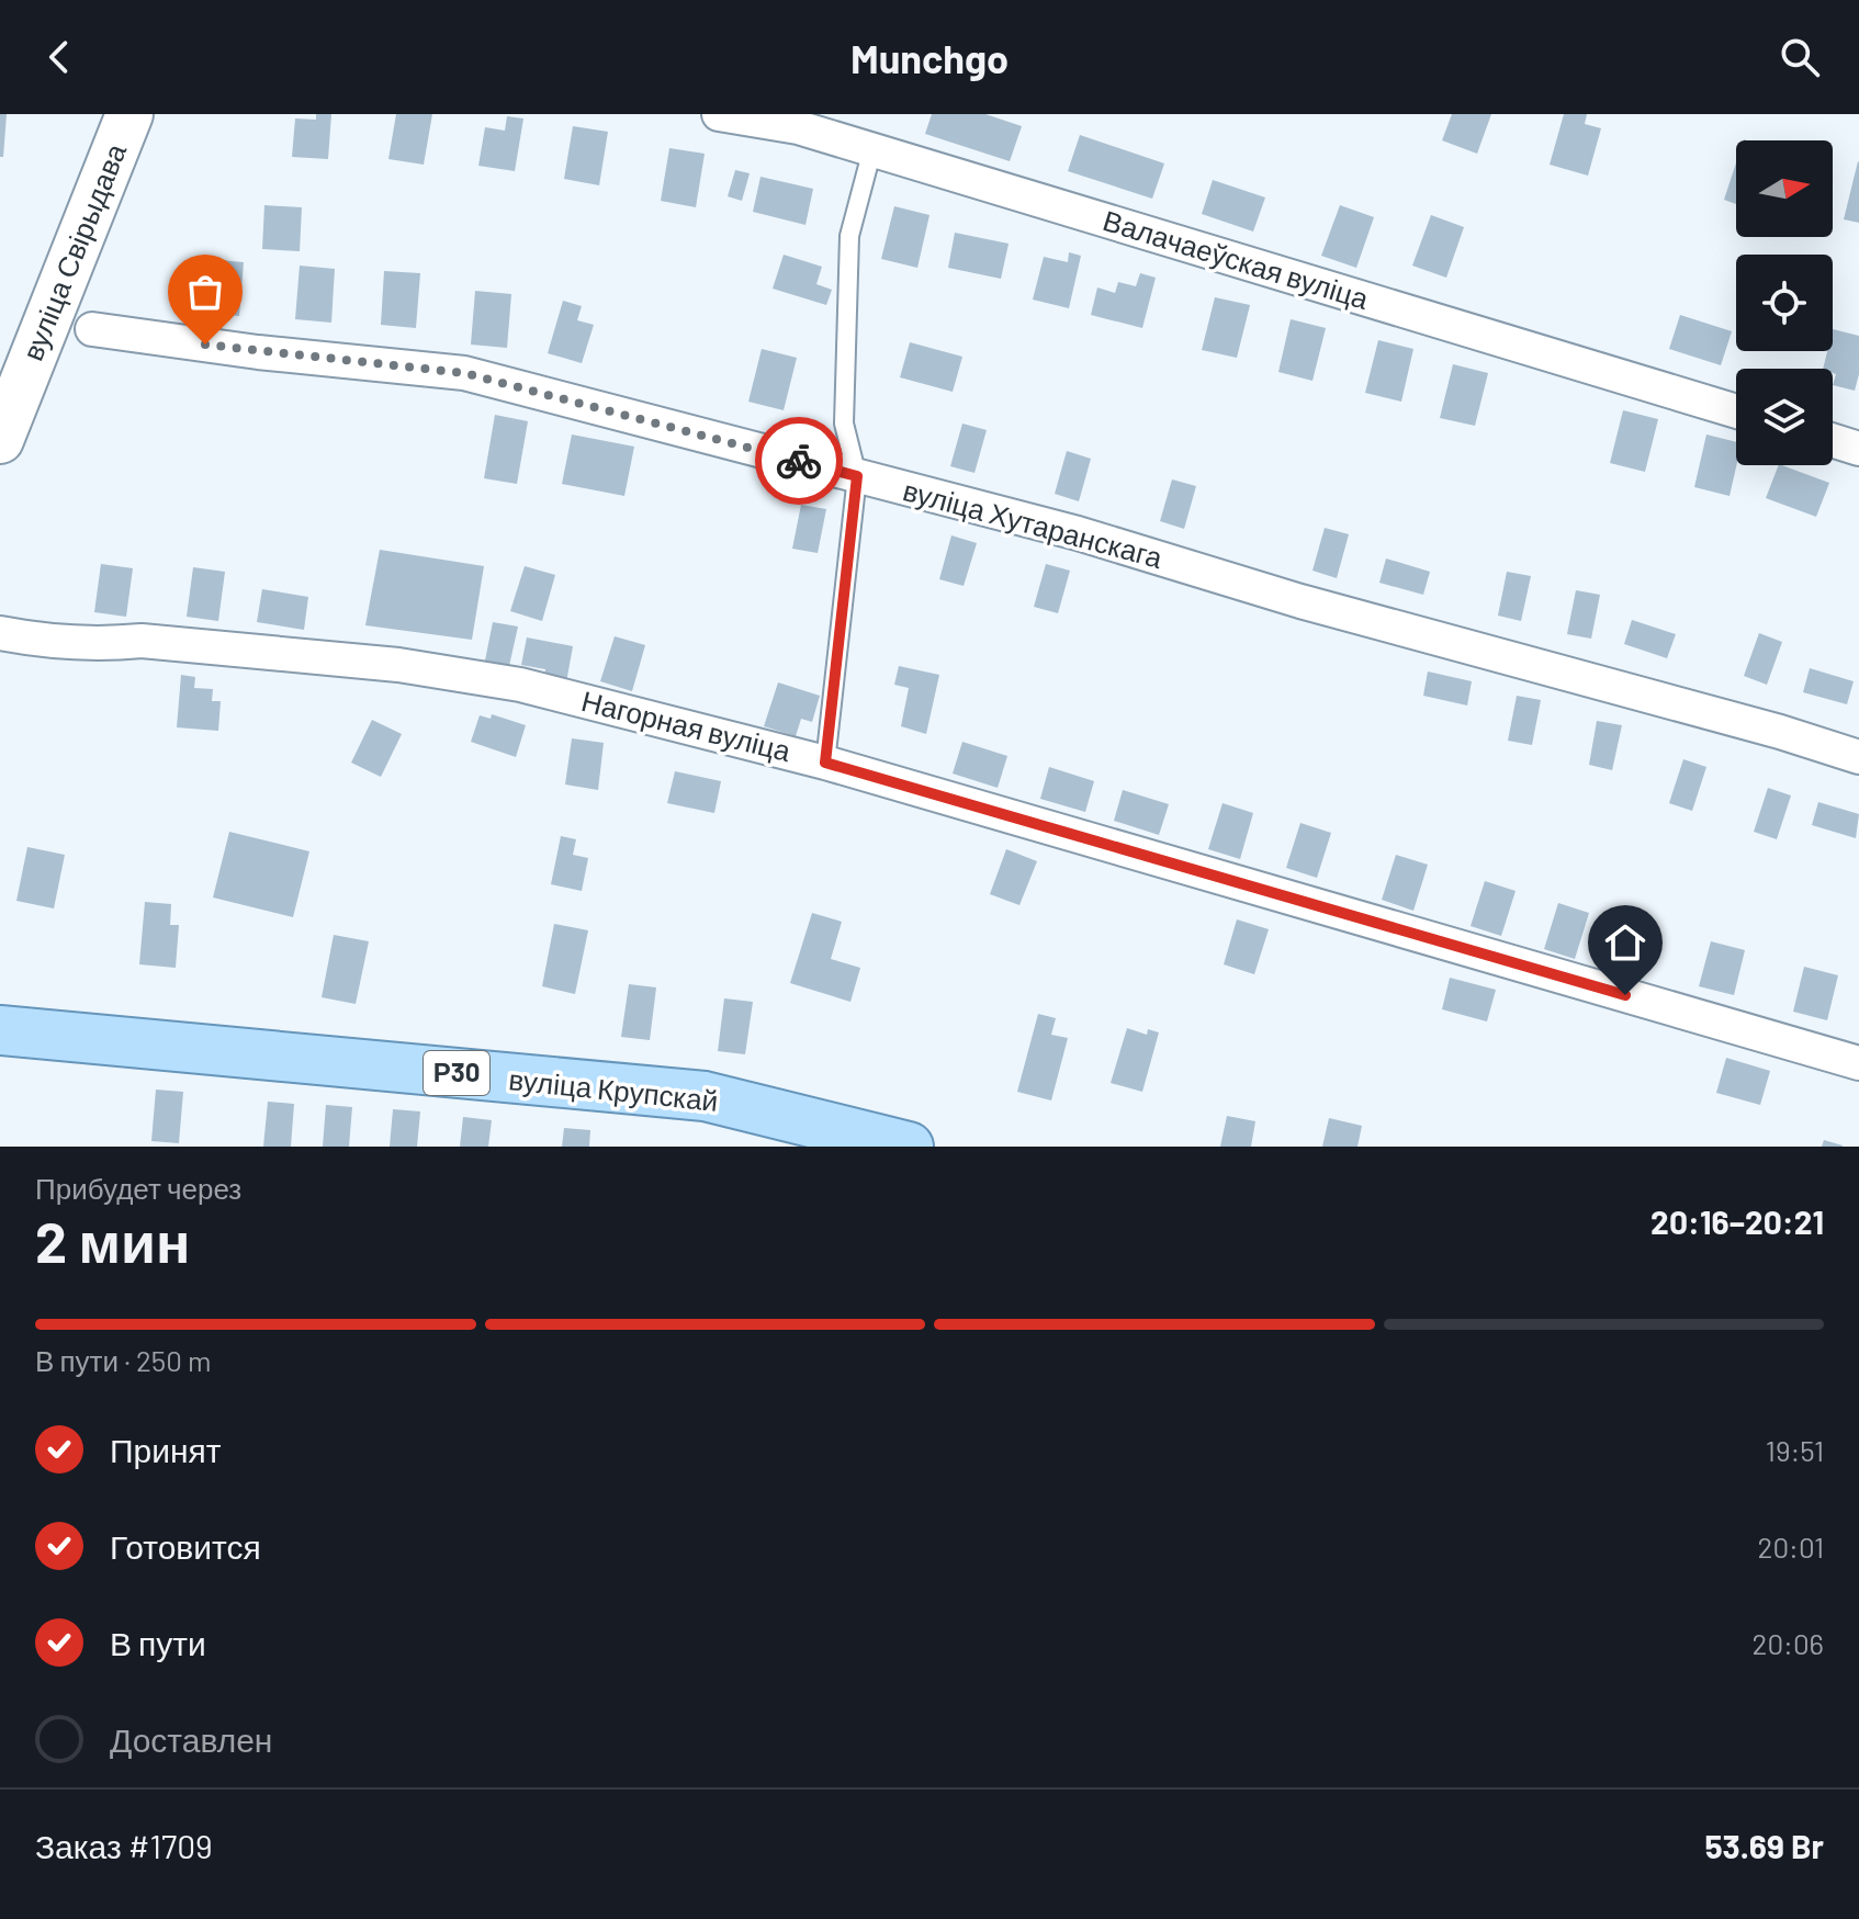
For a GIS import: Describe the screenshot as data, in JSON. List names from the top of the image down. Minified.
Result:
{"streets":{"main road":["вуліца Свірыдава","Р30","вуліца Крупскай"],"street":["Валачаеўская вуліца","вуліца Хутаранскага","Нагорная вуліца"]},"north":"right","page":{"header":"Munchgo","heading":["2 мин","Прибудет через","20:16–20:21"],"panel":["Заказ #1709","53.69 Br"],"bar":"В пути · 250 m","list":[["Принят","19:51"],["Готовится","20:01"],["В пути","20:06"],"Доставлен"]}}
